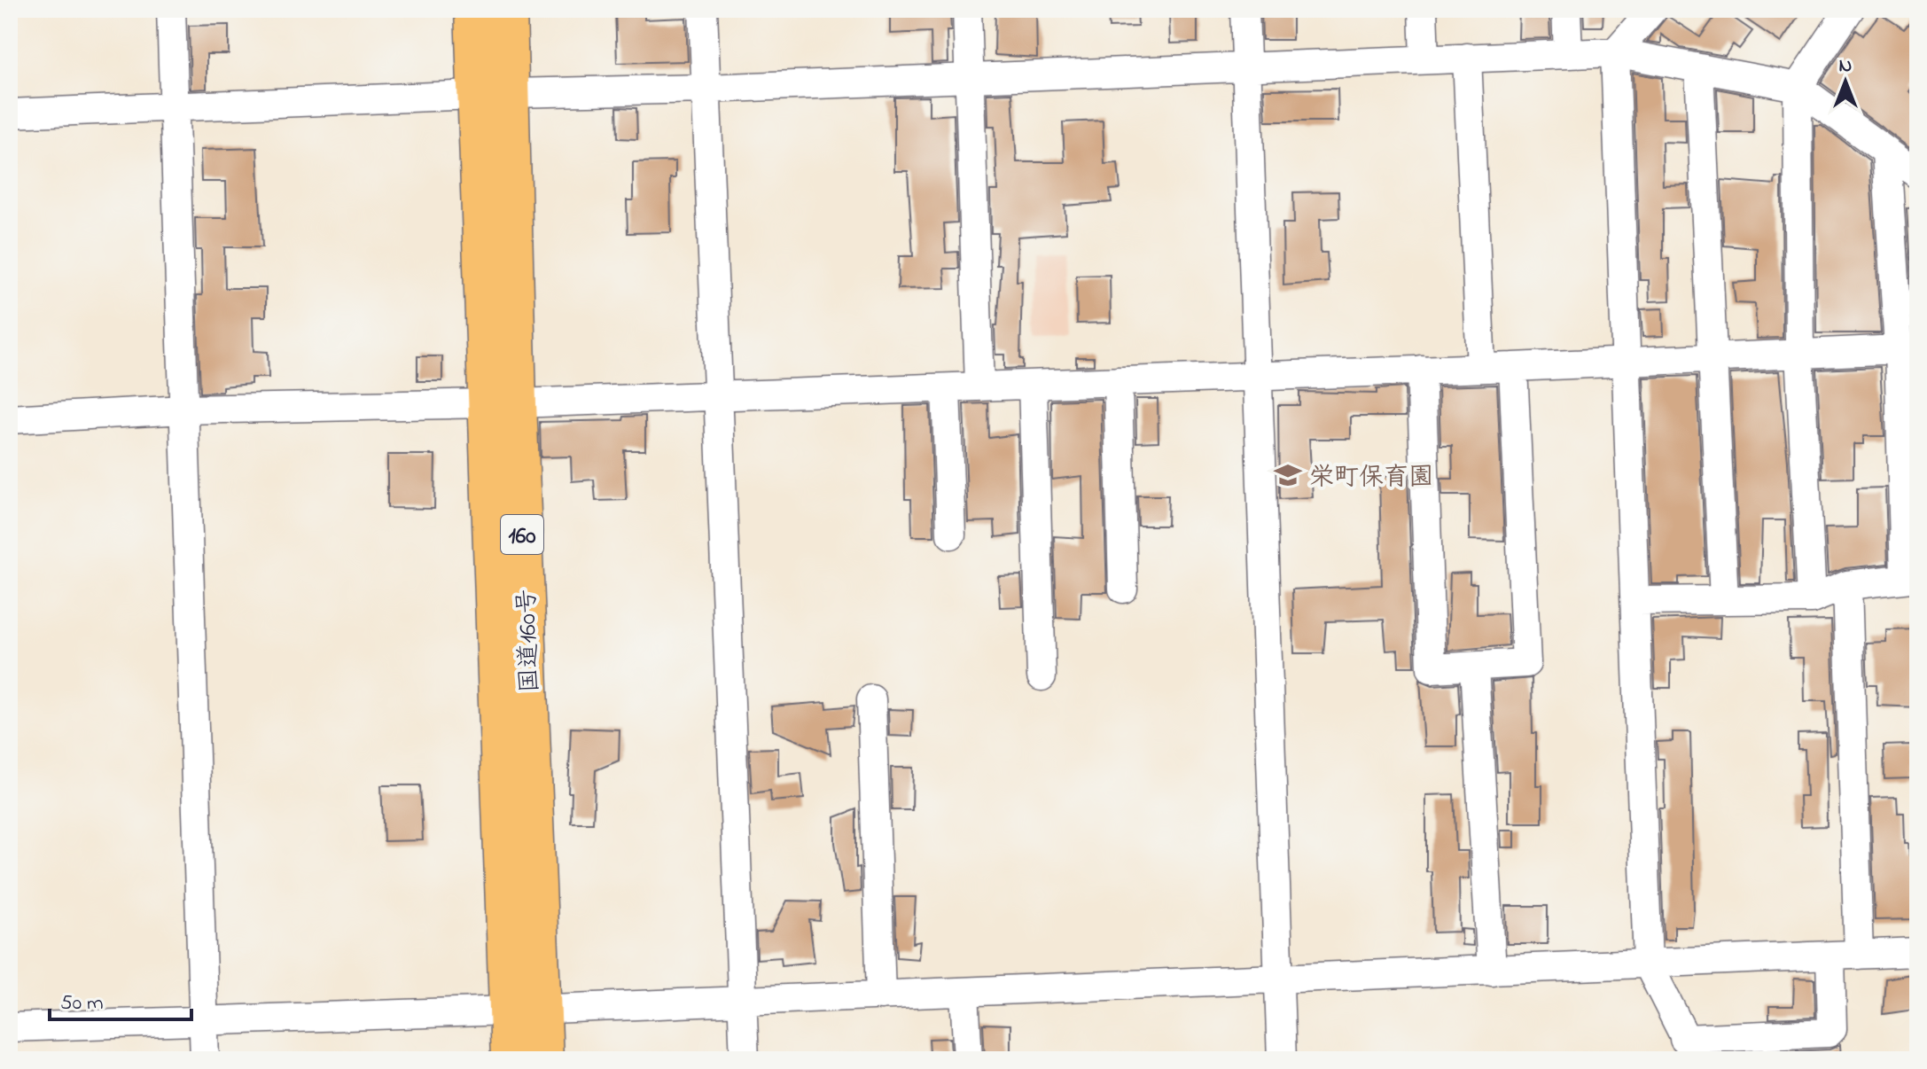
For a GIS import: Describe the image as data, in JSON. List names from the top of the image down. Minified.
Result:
{"streets":{"highway":["160","国道160号"]},"places":{"school or university":["栄町保育園"]},"scale_bar":"50 m","north":"top"}
